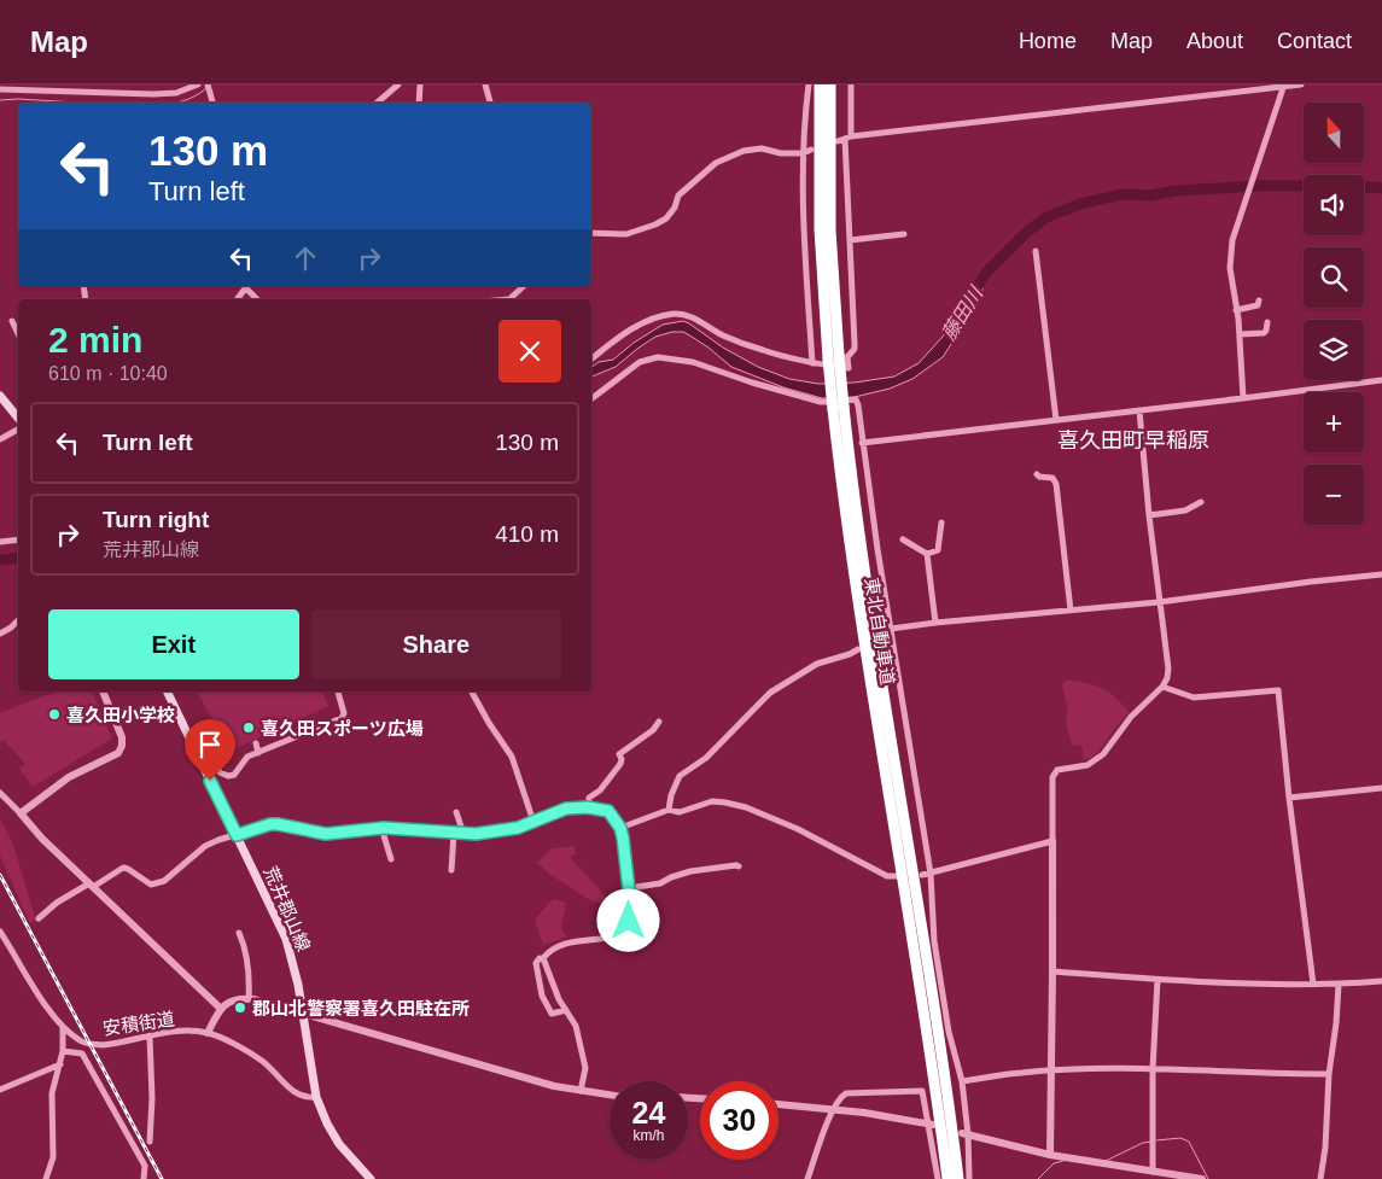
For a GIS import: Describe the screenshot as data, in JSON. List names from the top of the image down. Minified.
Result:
{"streets":{"highway":["東北自動車道"],"main road":["荒井郡山線"],"street":["安積街道"]},"crossings":[["荒井郡山線","安積街道"]],"districts":["喜久田町早稲原"],"water":["藤田川"],"places":["喜久田小学校","喜久田スポーツ広場","郡山北警察署喜久田駐在所"],"north":"top","page":{"header":"Map","nav":["Home","Map","About","Contact"],"map_buttons":["+","−"],"turn":["130 m","Turn left"],"heading":["2 min","610 m · 10:40"],"list":[{"name":"Turn left","value":"130 m"},{"name":"Turn right","note":"荒井郡山線","value":"410 m"}],"buttons":["Exit","Share"],"speed":"24 km/h","limit":"30"}}
